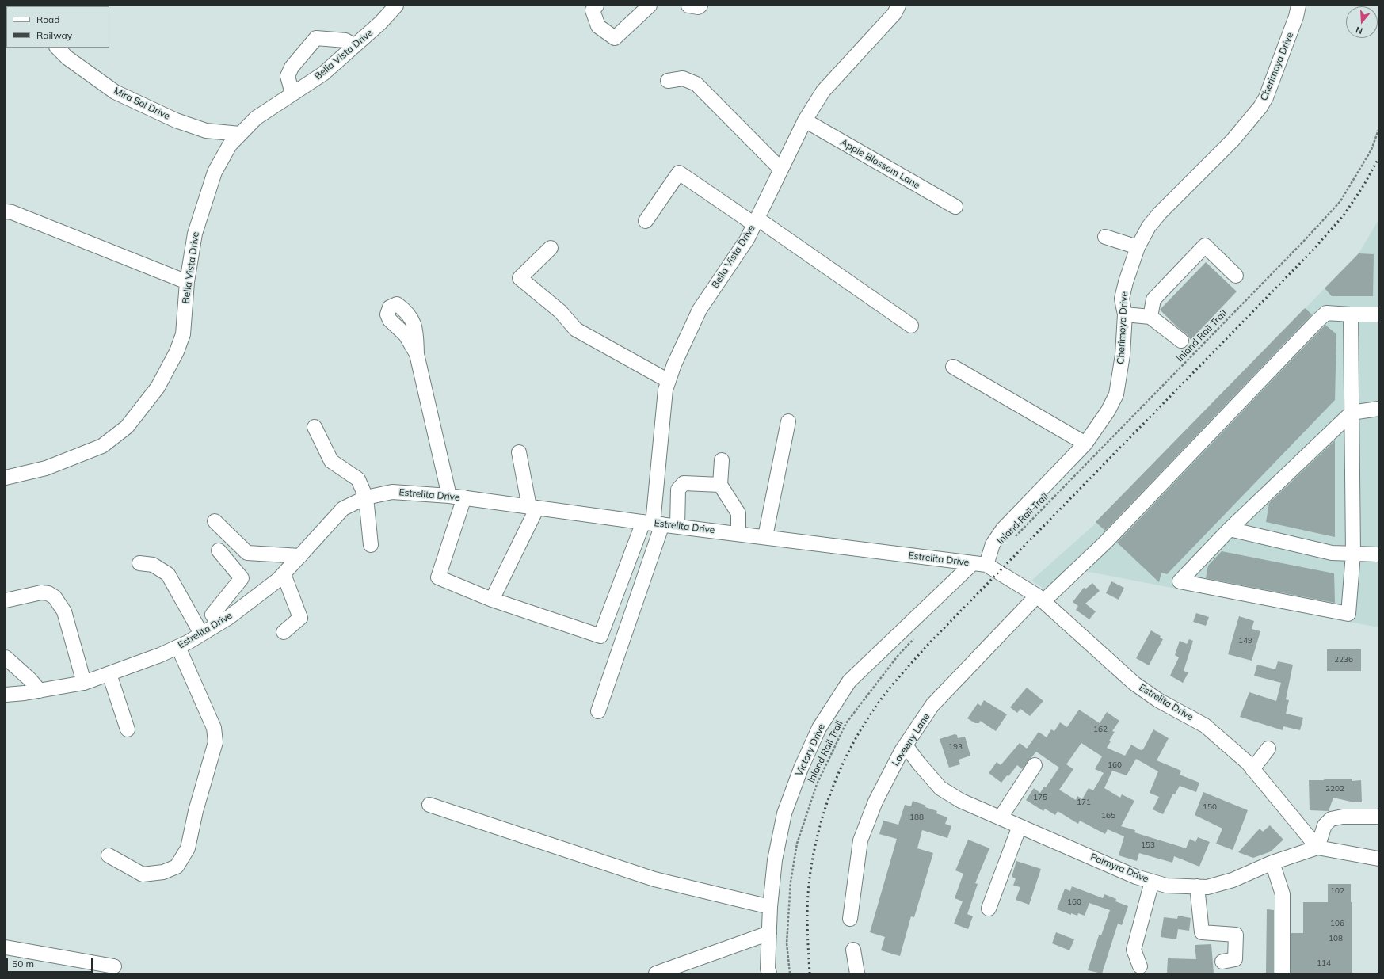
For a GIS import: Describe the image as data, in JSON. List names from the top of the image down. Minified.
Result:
{"streets":{"street":["Bella Vista Drive","Cherimoya Drive","Mira Sol Drive","Apple Blossom Lane","Estrelita Drive","Loveeny Lane","Victory Drive","Palmyra Drive"],"path":["Inland Rail Trail"]},"crossings":[["Bella Vista Drive","Mira Sol Drive"],["Bella Vista Drive","Apple Blossom Lane"],["Bella Vista Drive","Estrelita Drive"],["Cherimoya Drive","Estrelita Drive"],["Estrelita Drive","Loveeny Lane"],["Estrelita Drive","Victory Drive"],["Estrelita Drive","Palmyra Drive"],["Loveeny Lane","Palmyra Drive"]],"house_numbers":["149","2236","162","193","160","2202","175","171","150","165","188","153","102","160","106","108","114"],"legend":["Road","Railway"],"scale_bar":"50 m","north":"bottom"}
